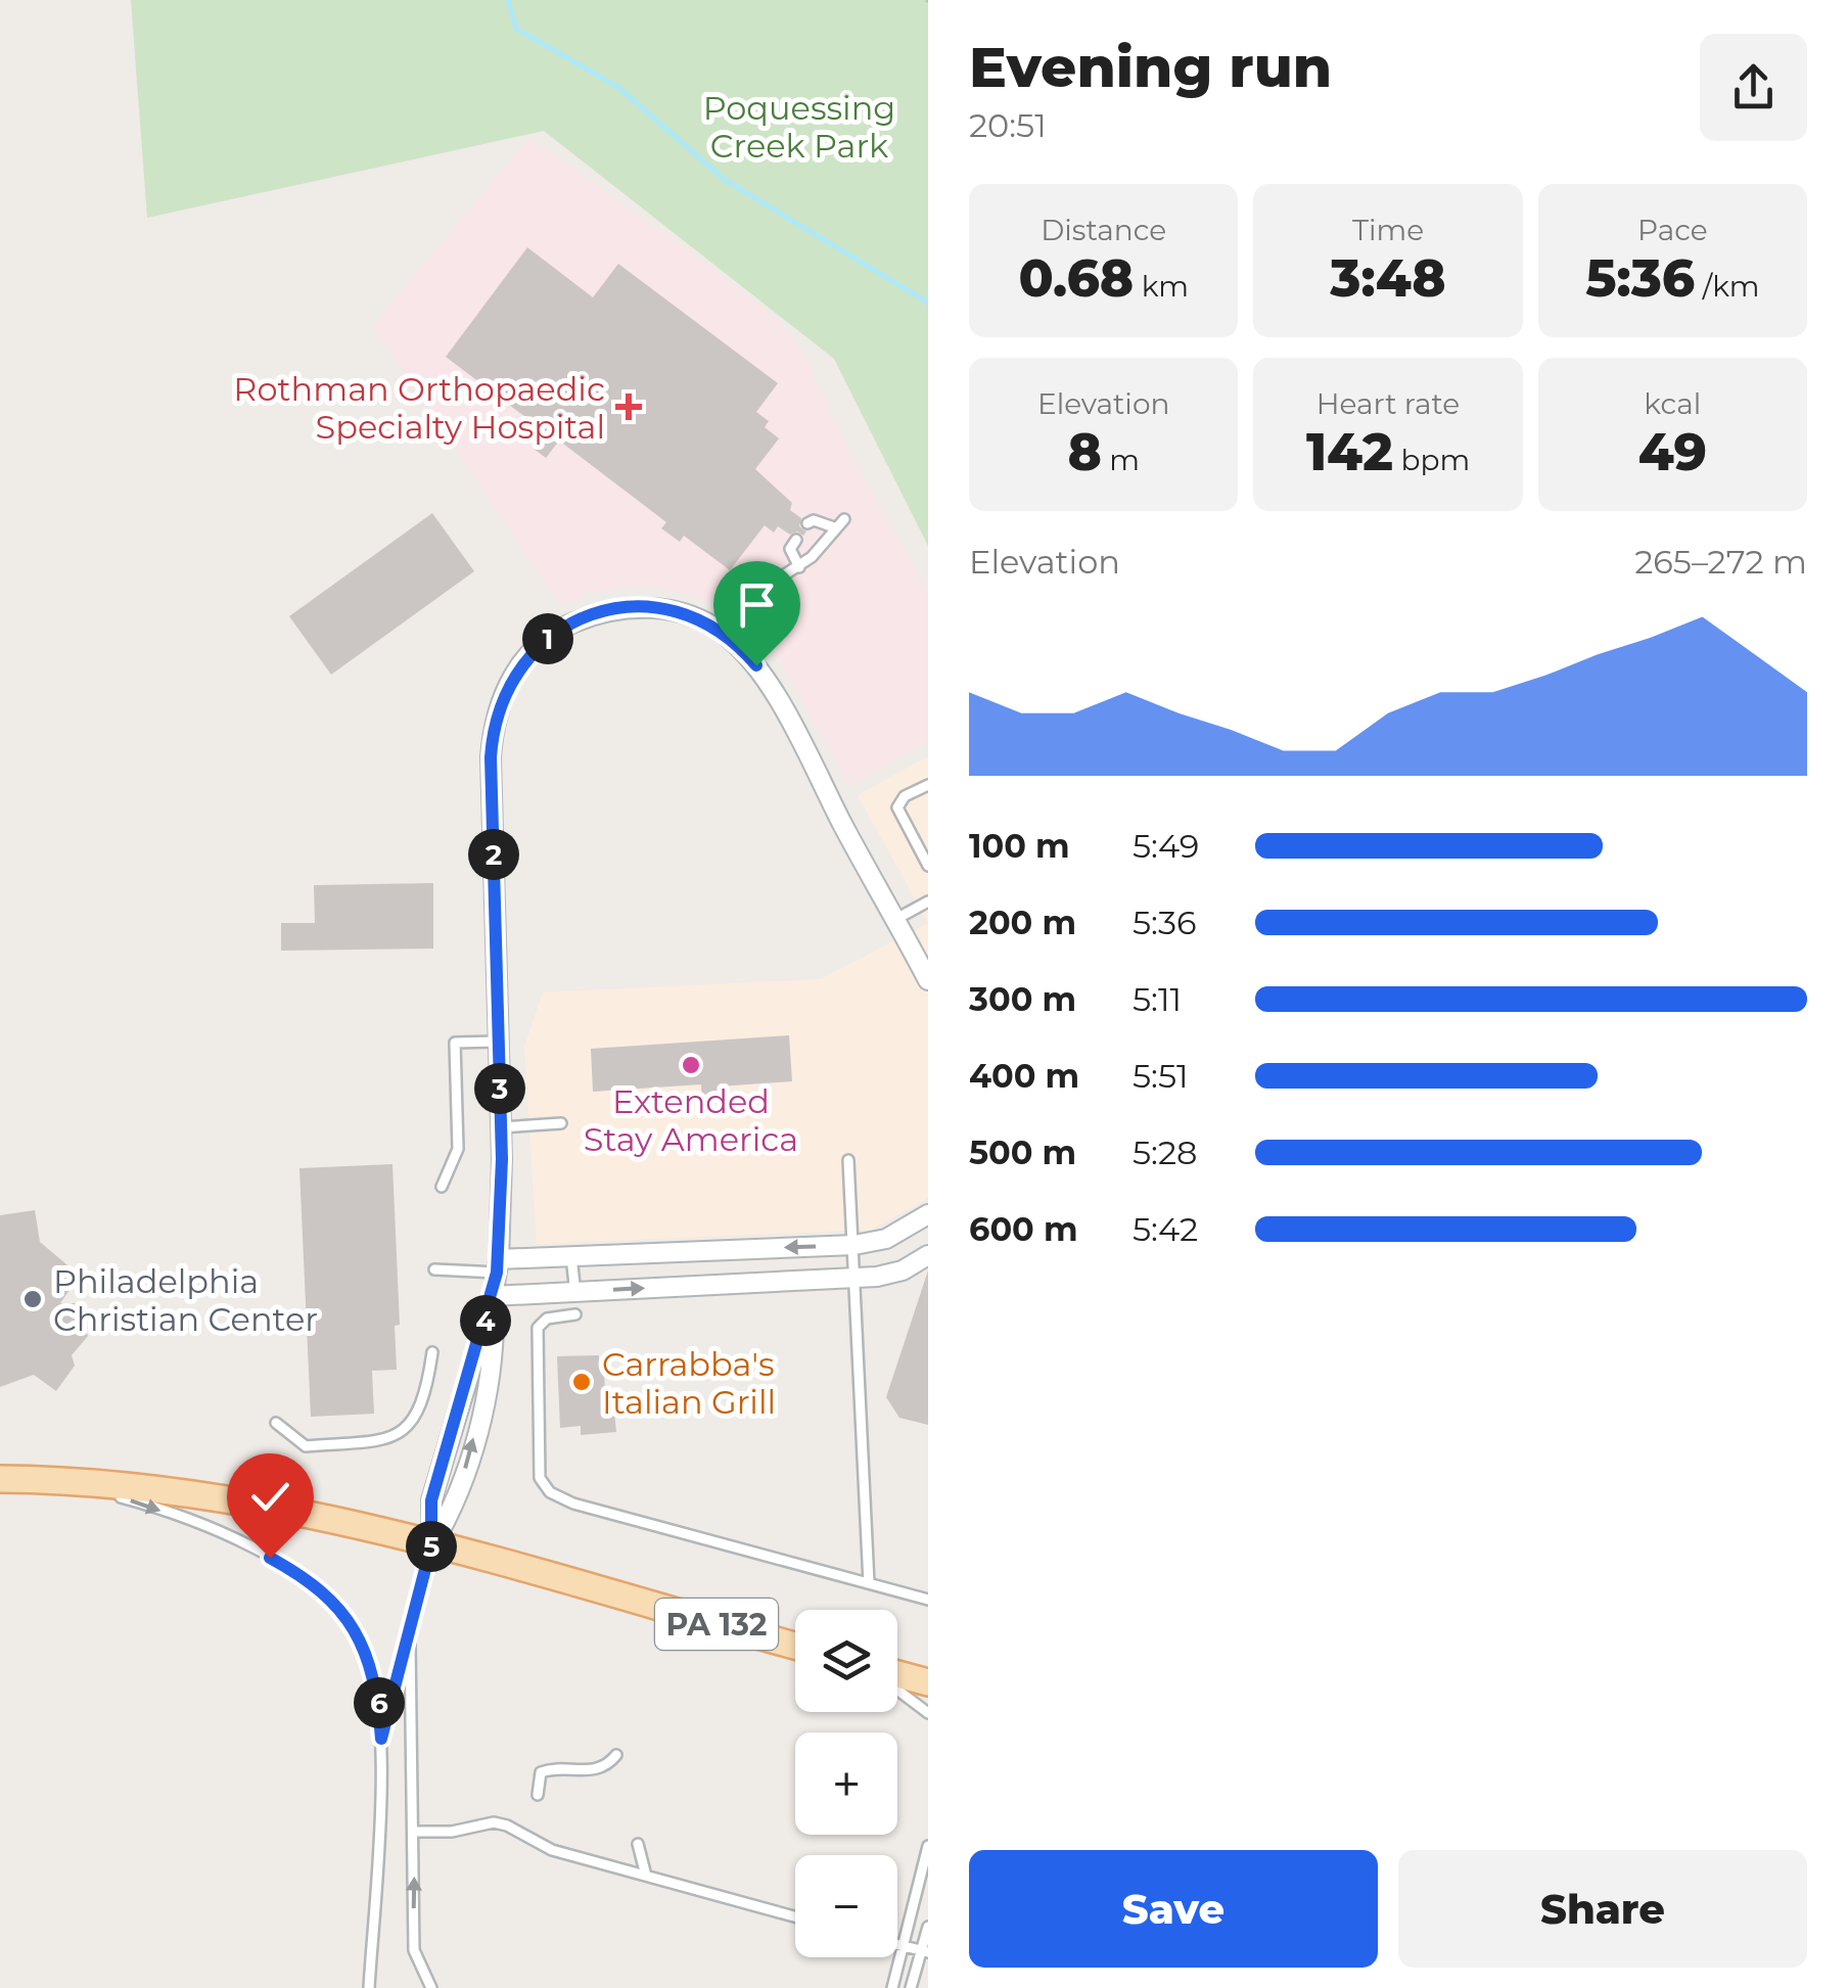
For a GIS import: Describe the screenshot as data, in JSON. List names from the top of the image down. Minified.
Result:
{"streets":{"main road":["PA 132"]},"parks":["Poquessing Creek Park"],"places":{"health":["Rothman Orthopaedic Specialty Hospital"],"other":["Extended Stay America","Philadelphia Christian Center","Carrabba's Italian Grill"]},"page":{"heading":["Evening run","20:51"],"stats":[["Distance","0.68 km"],["Time","3:48"],["Pace","5:36 /km"],["Elevation","8 m"],["Heart rate","142 bpm"],["kcal","49"]],"chart":["Elevation","265–272 m"],"pins":["1","2","3","4","5","6"],"list":[{"name":"100 m","note":"5:49"},{"name":"200 m","note":"5:36"},{"name":"300 m","note":"5:11"},{"name":"400 m","note":"5:51"},{"name":"500 m","note":"5:28"},{"name":"600 m","note":"5:42"}],"map_buttons":["+","−"],"buttons":["Save","Share"]}}
